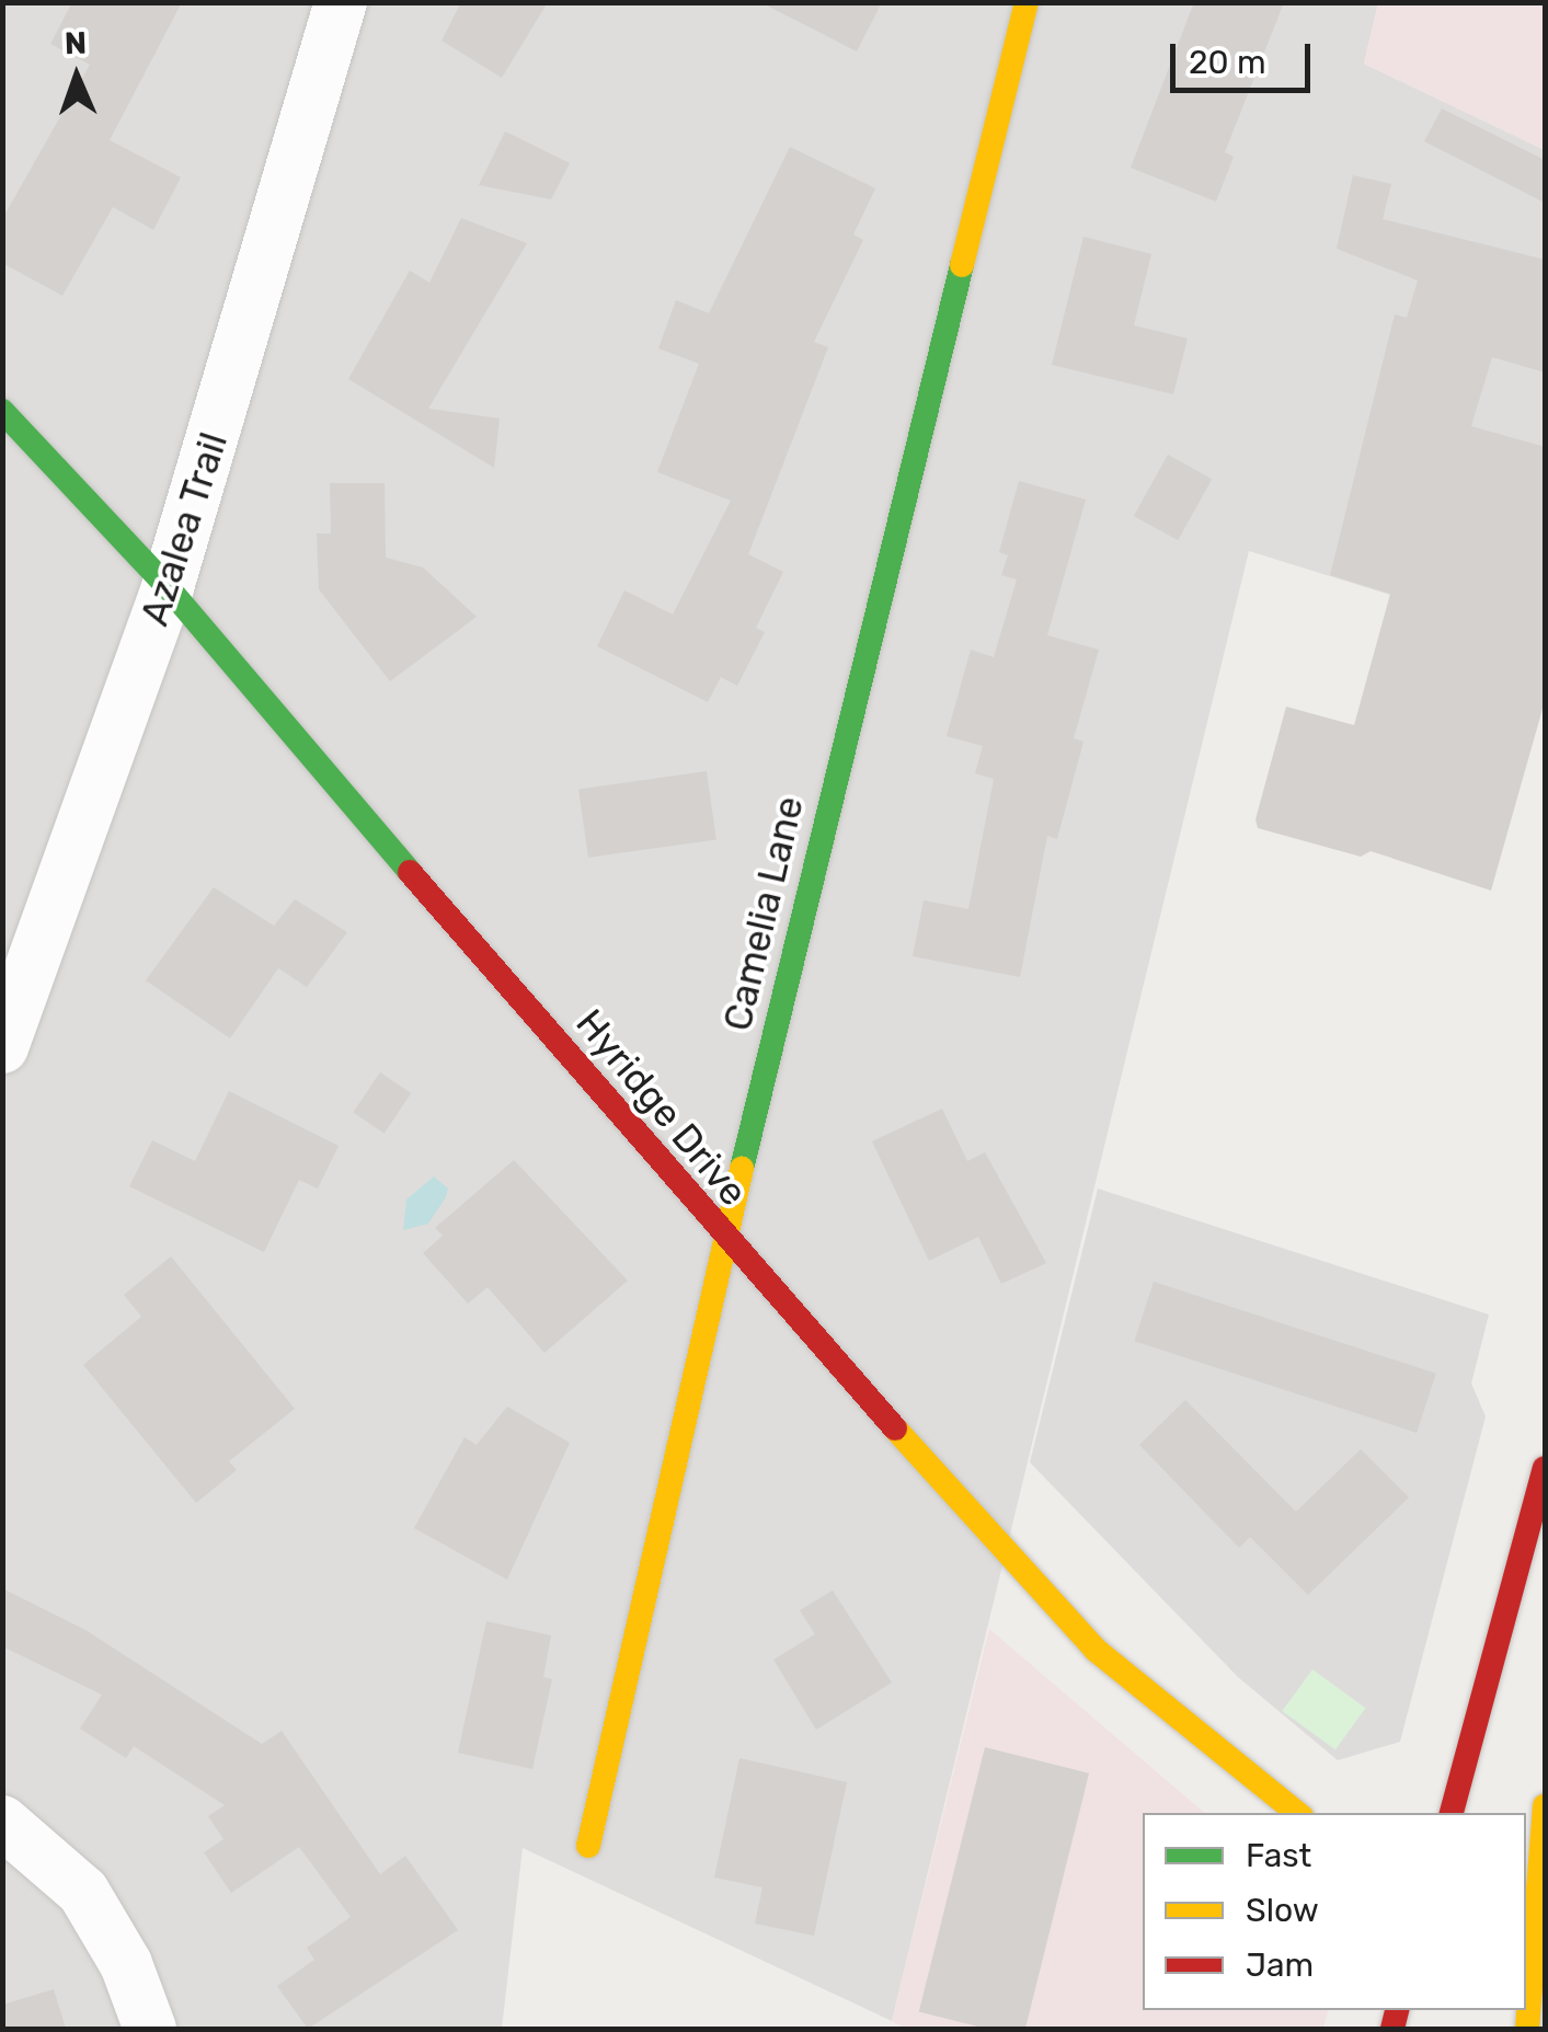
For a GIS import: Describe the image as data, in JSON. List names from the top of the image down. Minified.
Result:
{"streets":{"main road":["Camelia Lane","Hyridge Drive"],"street":["Azalea Trail"]},"crossings":[["Azalea Trail","Hyridge Drive"],["Camelia Lane","Hyridge Drive"]],"legend":["Fast","Slow","Jam"],"scale_bar":"20 m","north":"top"}
